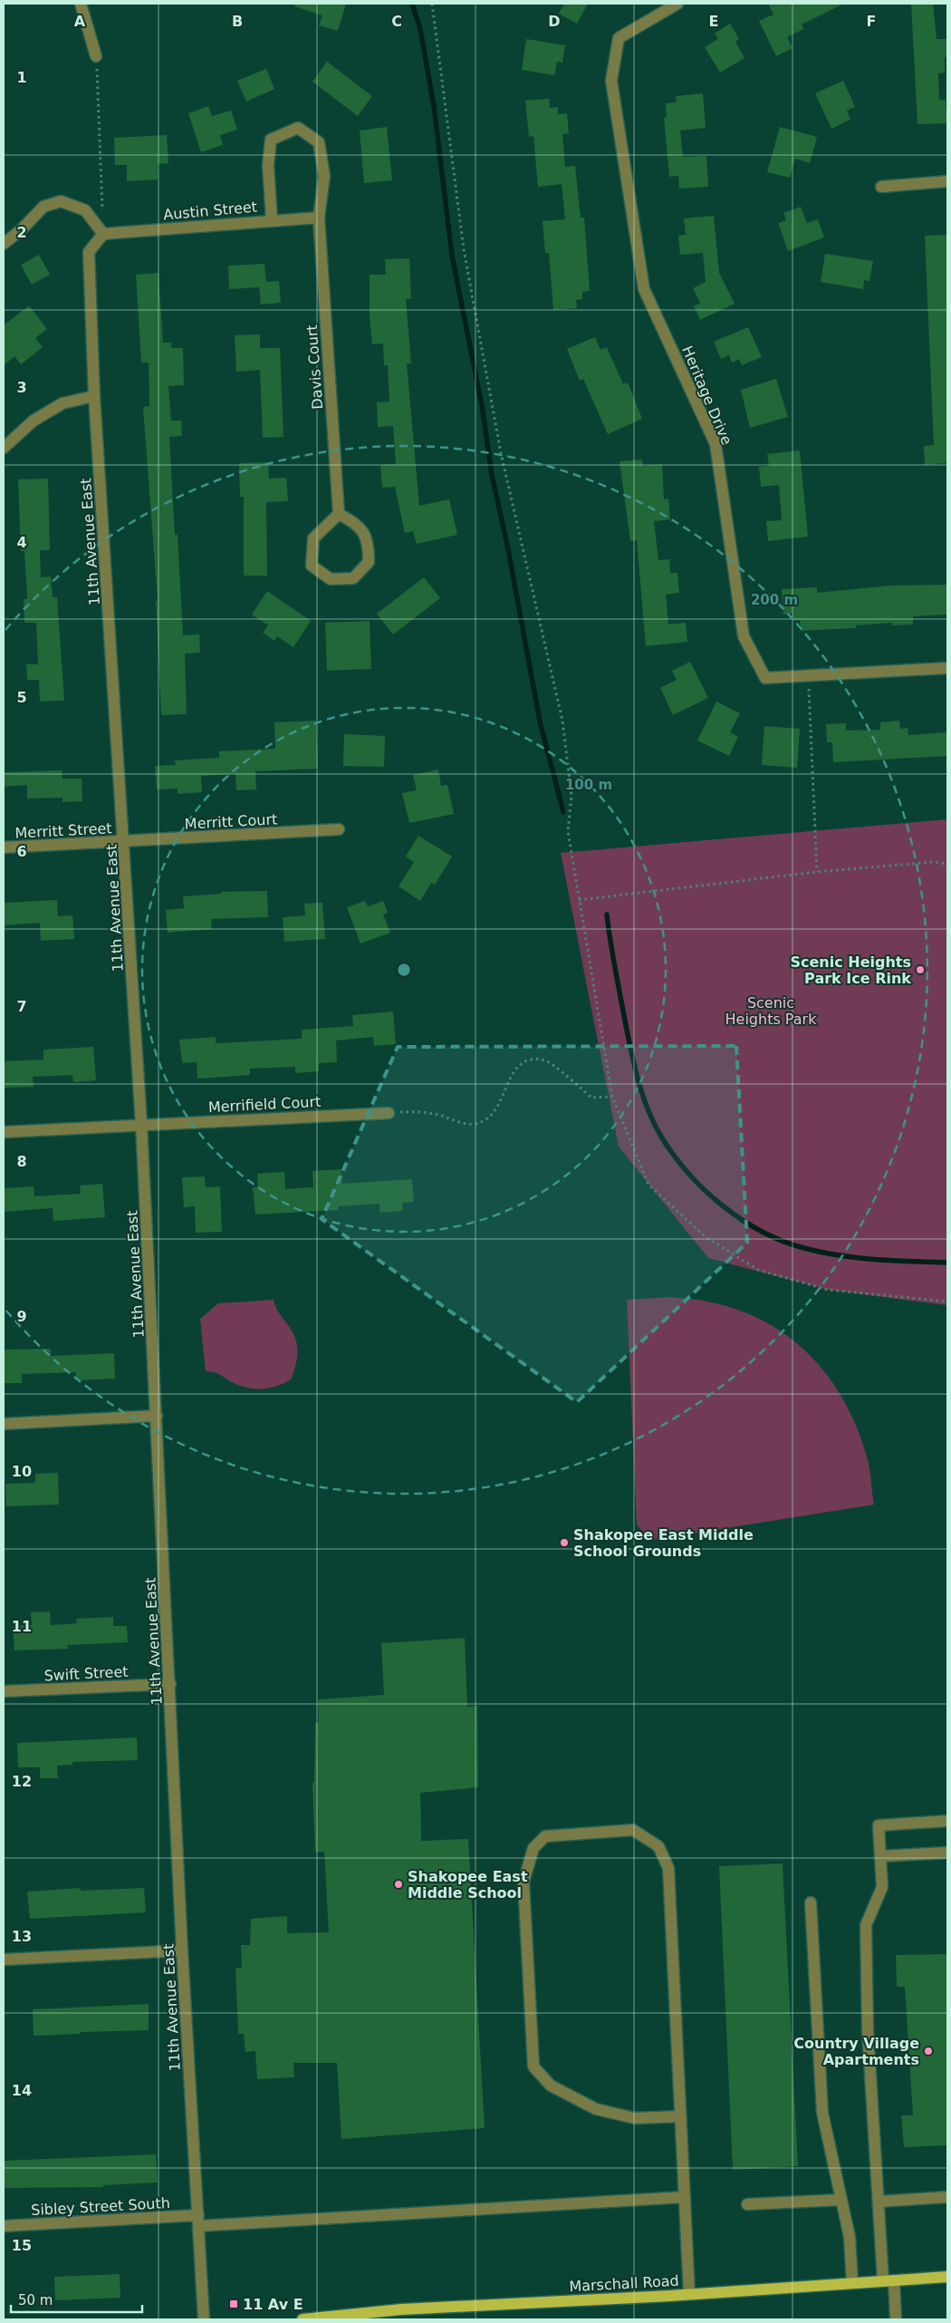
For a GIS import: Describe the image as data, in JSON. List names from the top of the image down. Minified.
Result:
{"streets":{"main road":["Marschall Road"],"street":["Austin Street","Davis Court","Heritage Drive","11th Avenue East","Merritt Court","Merritt Street","Merrifield Court","Swift Street","Sibley Street South"]},"crossings":[["Austin Street","Davis Court"],["Austin Street","11th Avenue East"],["11th Avenue East","Merritt Court"],["11th Avenue East","Merritt Street"],["11th Avenue East","Merrifield Court"],["11th Avenue East","Swift Street"],["11th Avenue East","Sibley Street South"],["Merritt Court","Merritt Street"]],"parks":["Scenic Heights Park"],"places":{"other":["Scenic Heights Park Ice Rink","Shakopee East Middle School Grounds","Shakopee East Middle School","Country Village Apartments"],"transit":["11 Av E"]},"scale_bar":"50 m","grid":{"columns":["A","B","C","D","E","F"],"rows":["1","2","3","4","5","6","7","8","9","10","11","12","13","14","15"]},"rings":["200 m","100 m"]}
